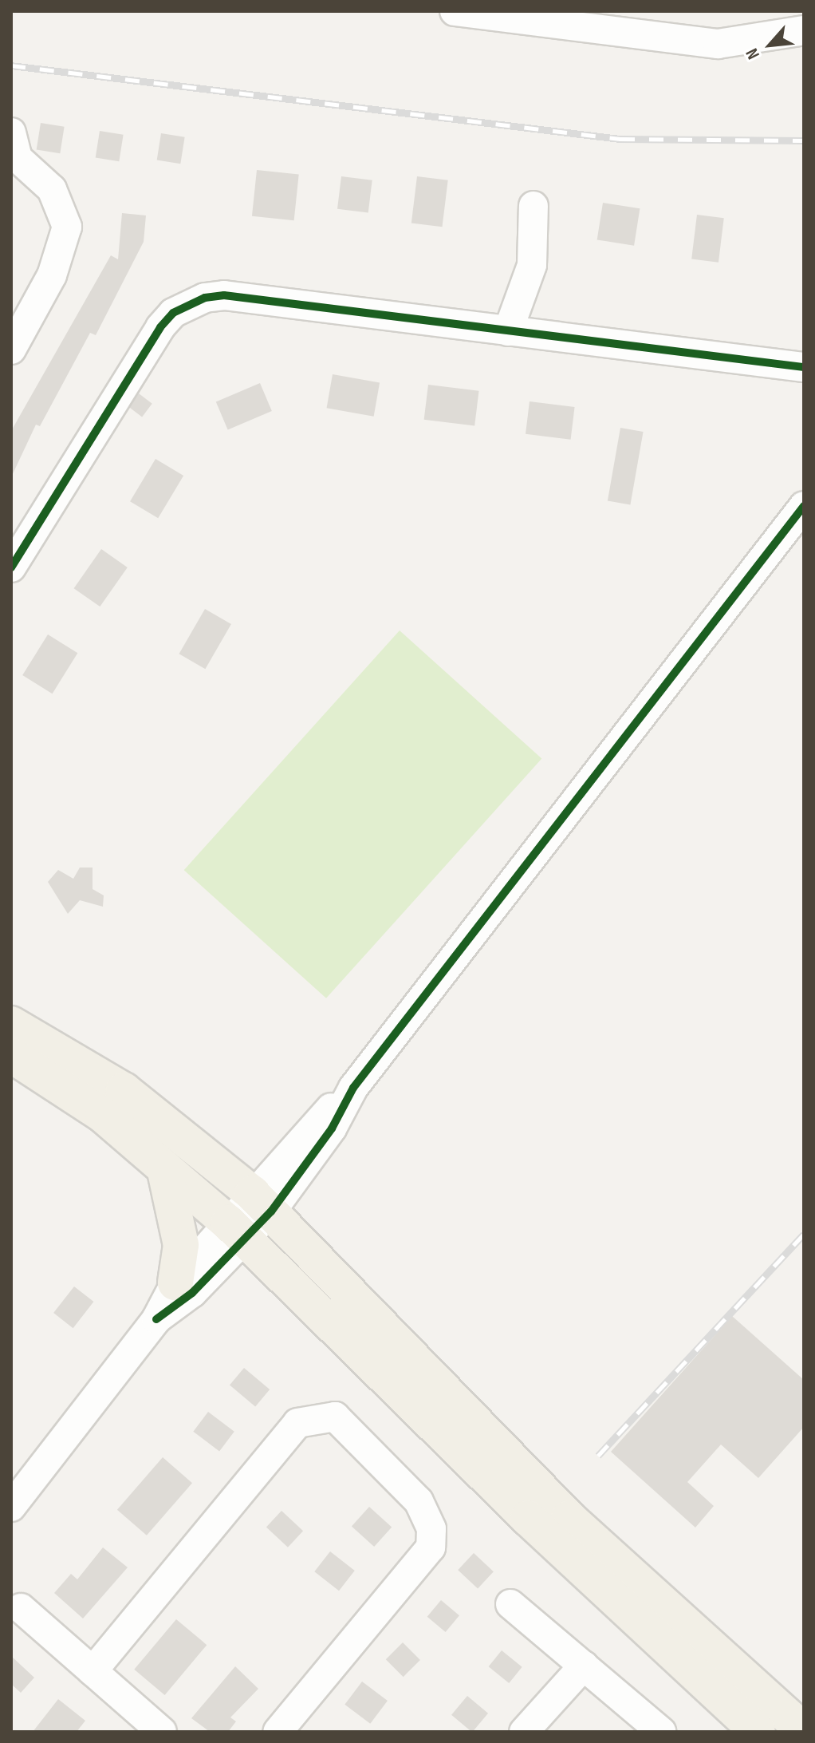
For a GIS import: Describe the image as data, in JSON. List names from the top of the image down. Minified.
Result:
{"north":"bottom left"}
